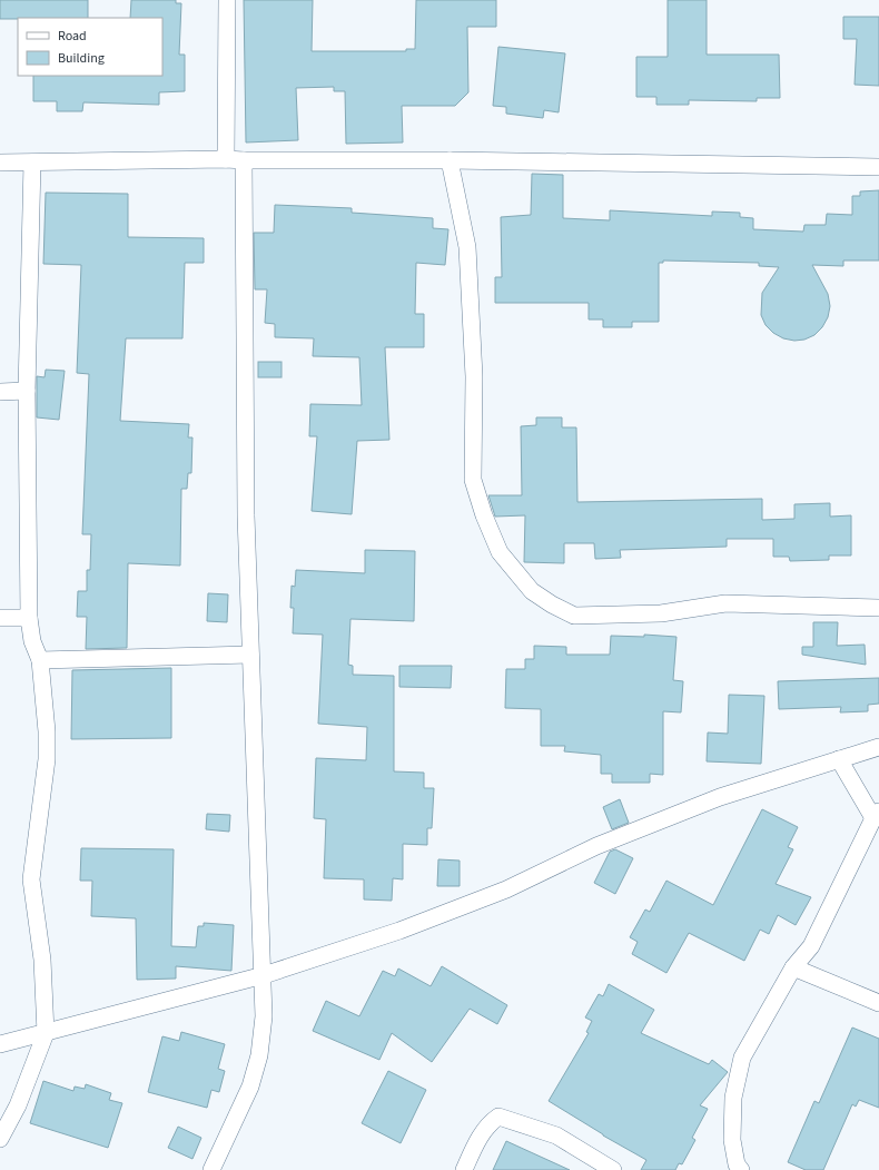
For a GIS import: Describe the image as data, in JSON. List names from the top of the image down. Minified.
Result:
{"legend":["Road","Building"]}
